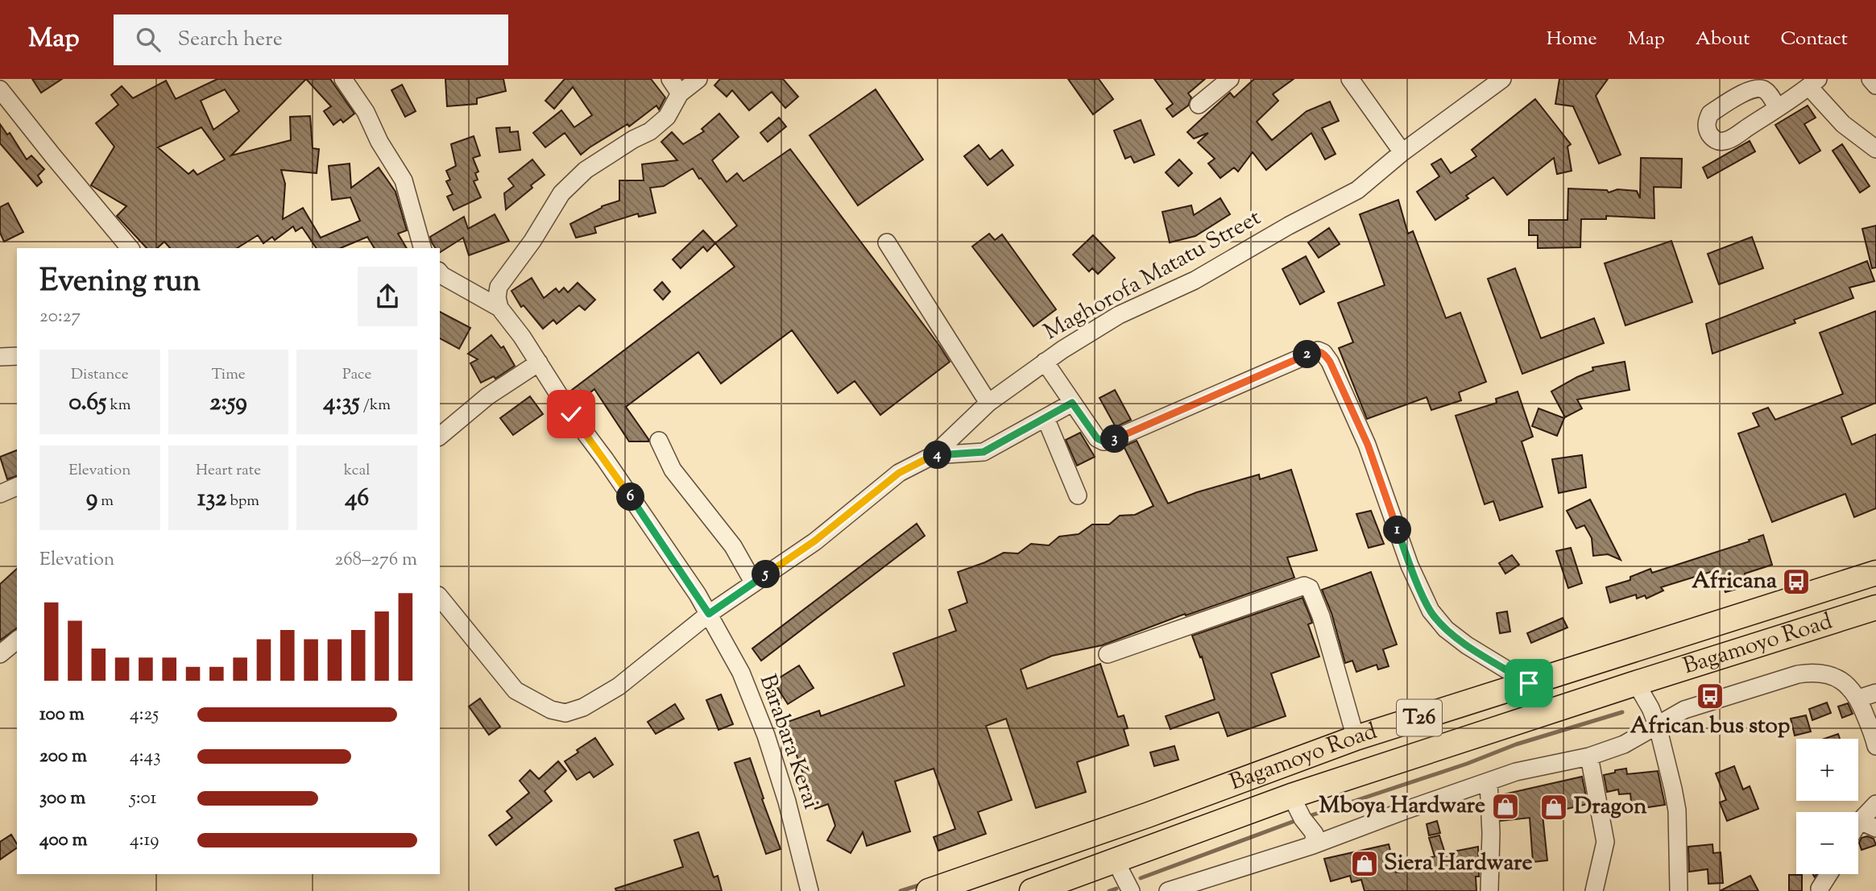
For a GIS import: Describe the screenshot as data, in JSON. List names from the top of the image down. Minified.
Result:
{"streets":{"highway":["Bagamoyo Road","T26"],"street":["Maghorofa Matatu Street","Barabara Kerai"]},"crossings":[["Maghorofa Matatu Street","Barabara Kerai"]],"places":{"bus stop":["Africana","African bus stop"],"shop":["Mboya Hardware","Dragon","Siera Hardware"]},"page":{"header":"Map","search":"Search here","nav":["Home","Map","About","Contact"],"heading":["Evening run","20:27"],"pins":["2","3","4","6","1","5"],"stats":[["Distance","0.65 km"],["Time","2:59"],["Pace","4:35 /km"],["Elevation","9 m"],["Heart rate","132 bpm"],["kcal","46"]],"chart":["Elevation","268–276 m"],"list":[{"name":"100 m","note":"4:25"},{"name":"200 m","note":"4:43"},{"name":"300 m","note":"5:01"},{"name":"400 m","note":"4:19"}],"map_buttons":["+","−"]}}
